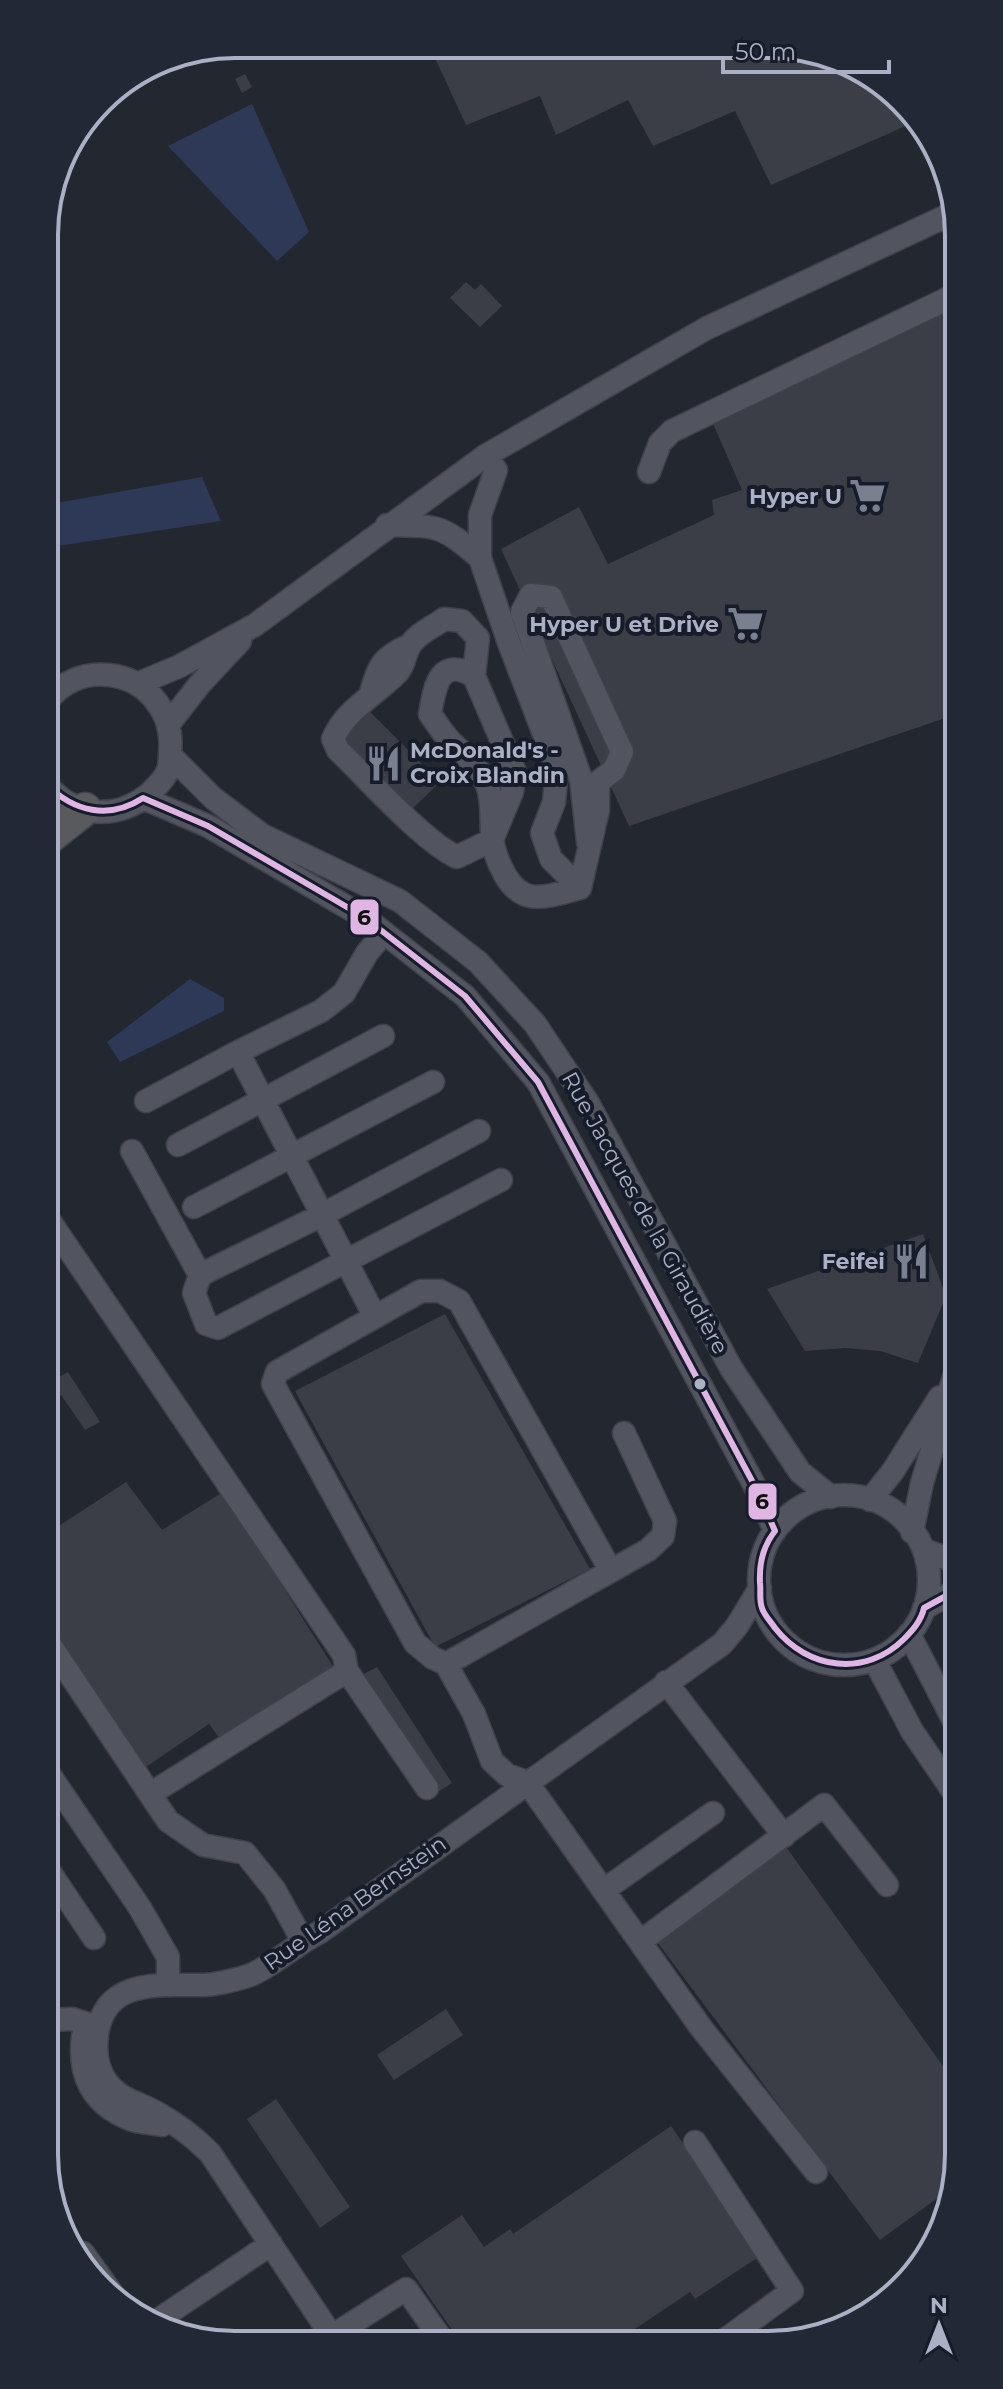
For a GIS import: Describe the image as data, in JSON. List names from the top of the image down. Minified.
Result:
{"streets":{"street":["Rue Jacques de la Giraudière","Rue Léna Bernstein"]},"crossings":[["Rue Jacques de la Giraudière","Rue Léna Bernstein"]],"places":{"supermarket":["Hyper U","Hyper U et Drive"],"restaurant":["McDonald's - Croix Blandin","Feifei"]},"lines":["transit line 6"],"scale_bar":"50 m","north":"top"}
